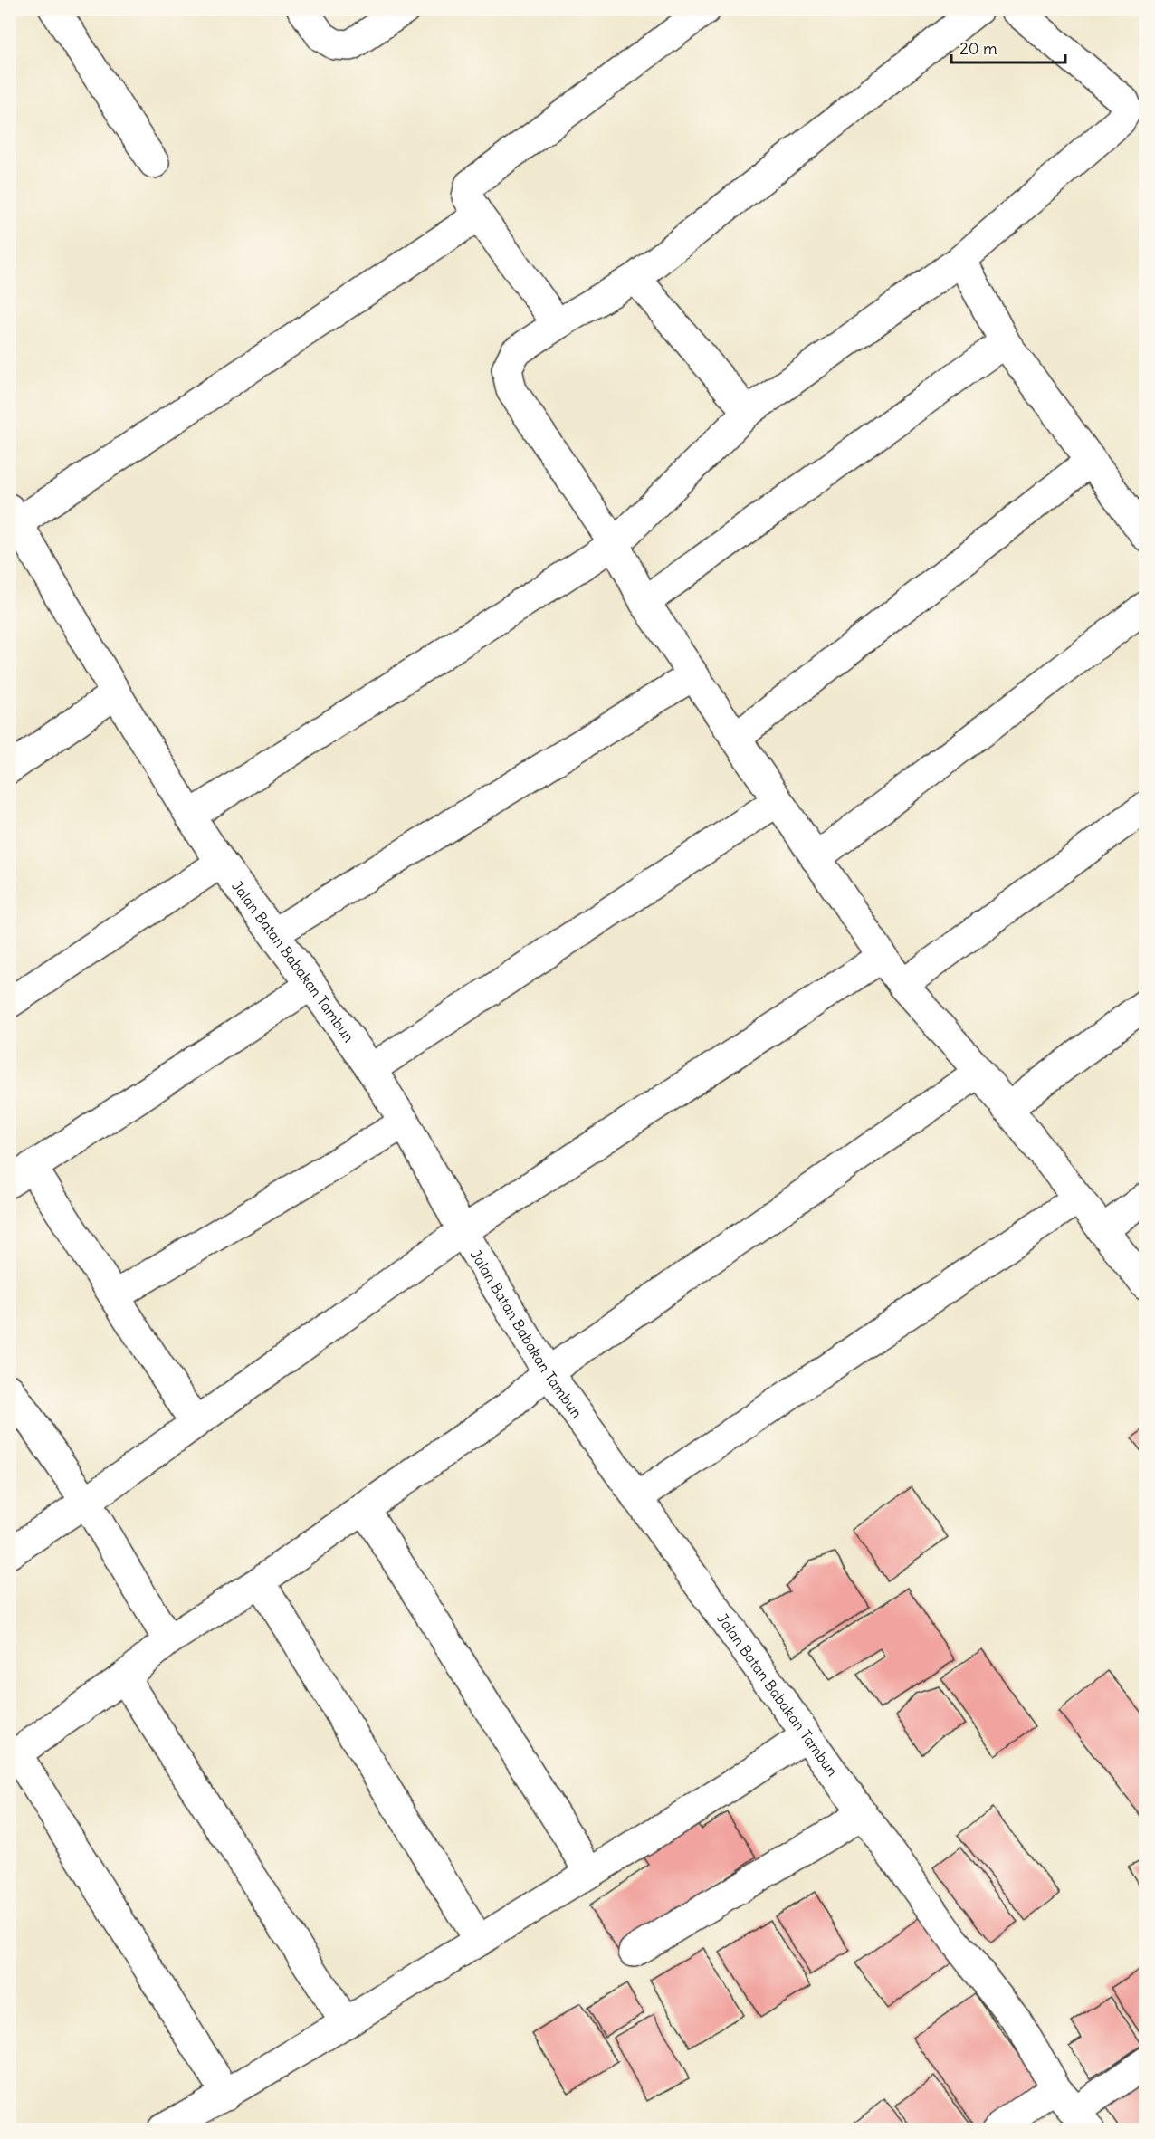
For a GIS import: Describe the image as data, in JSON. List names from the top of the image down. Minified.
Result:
{"streets":{"street":["Jalan Batan Babakan Tambun"]},"scale_bar":"20 m"}
